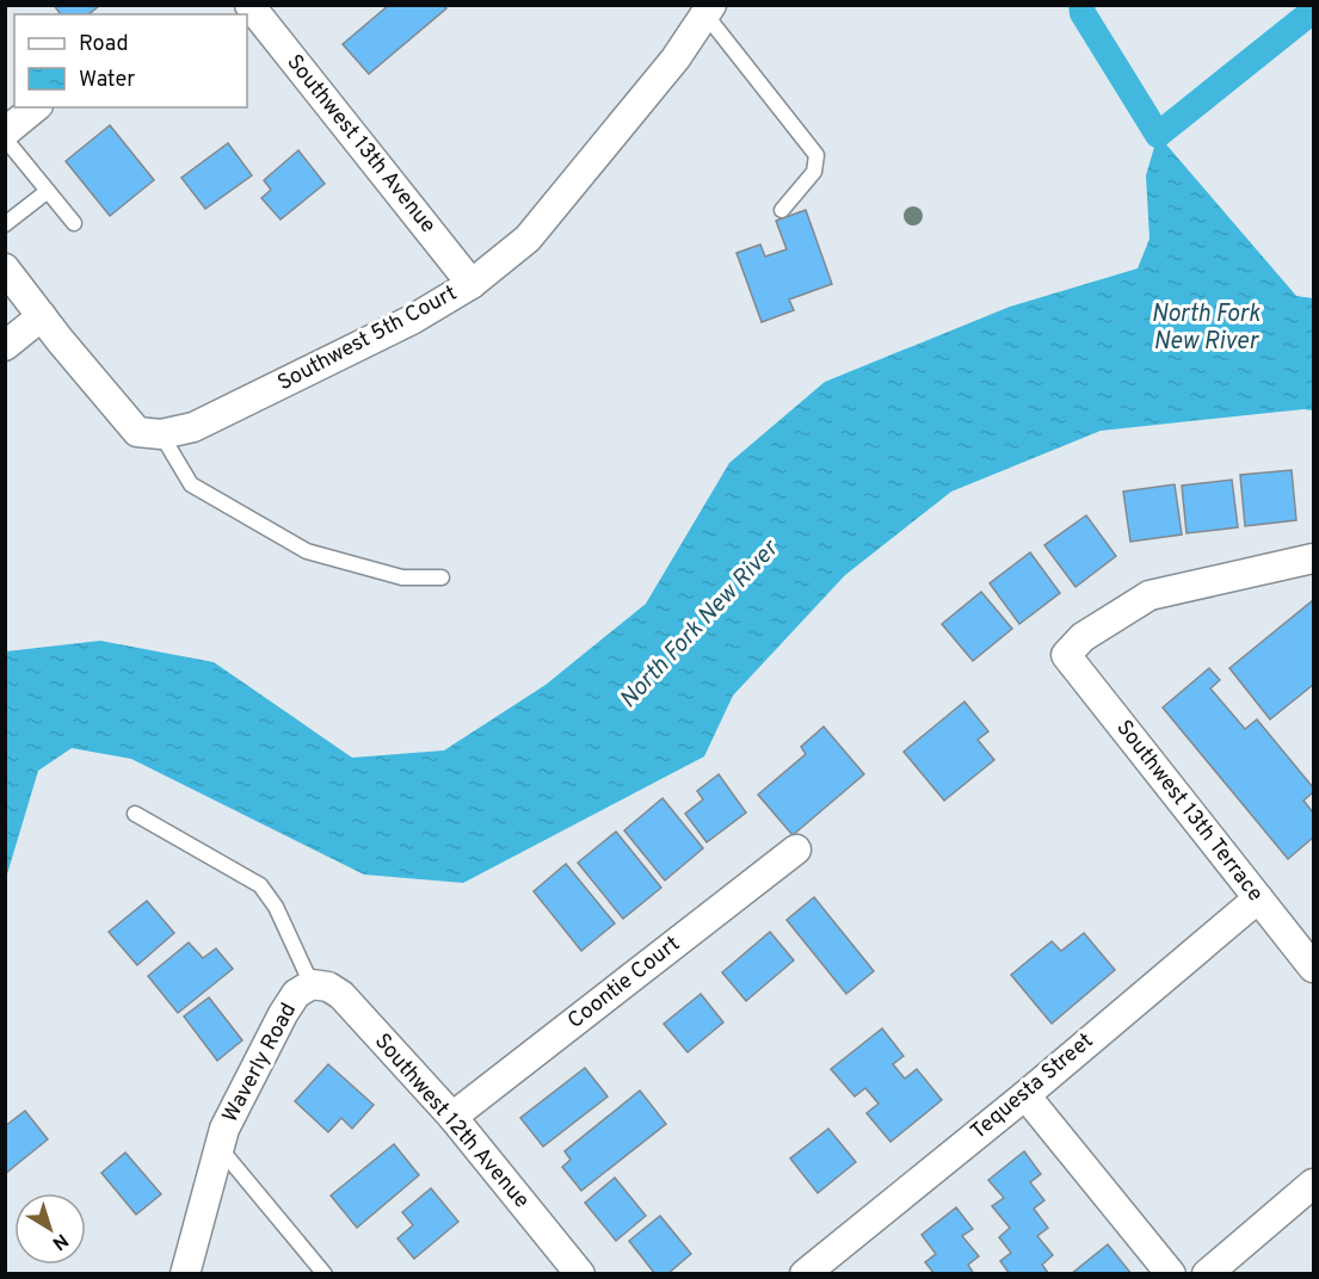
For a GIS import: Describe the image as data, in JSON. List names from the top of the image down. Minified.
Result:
{"streets":{"street":["Southwest 13th Avenue","Southwest 5th Court","Southwest 13th Terrace","Coontie Court","Waverly Road","Tequesta Street","Southwest 12th Avenue"]},"crossings":[["Southwest 13th Avenue","Southwest 5th Court"],["Southwest 13th Terrace","Tequesta Street"],["Coontie Court","Southwest 12th Avenue"],["Waverly Road","Southwest 12th Avenue"]],"water":["North Fork New River"],"legend":["Road","Water"],"north":"bottom right"}
